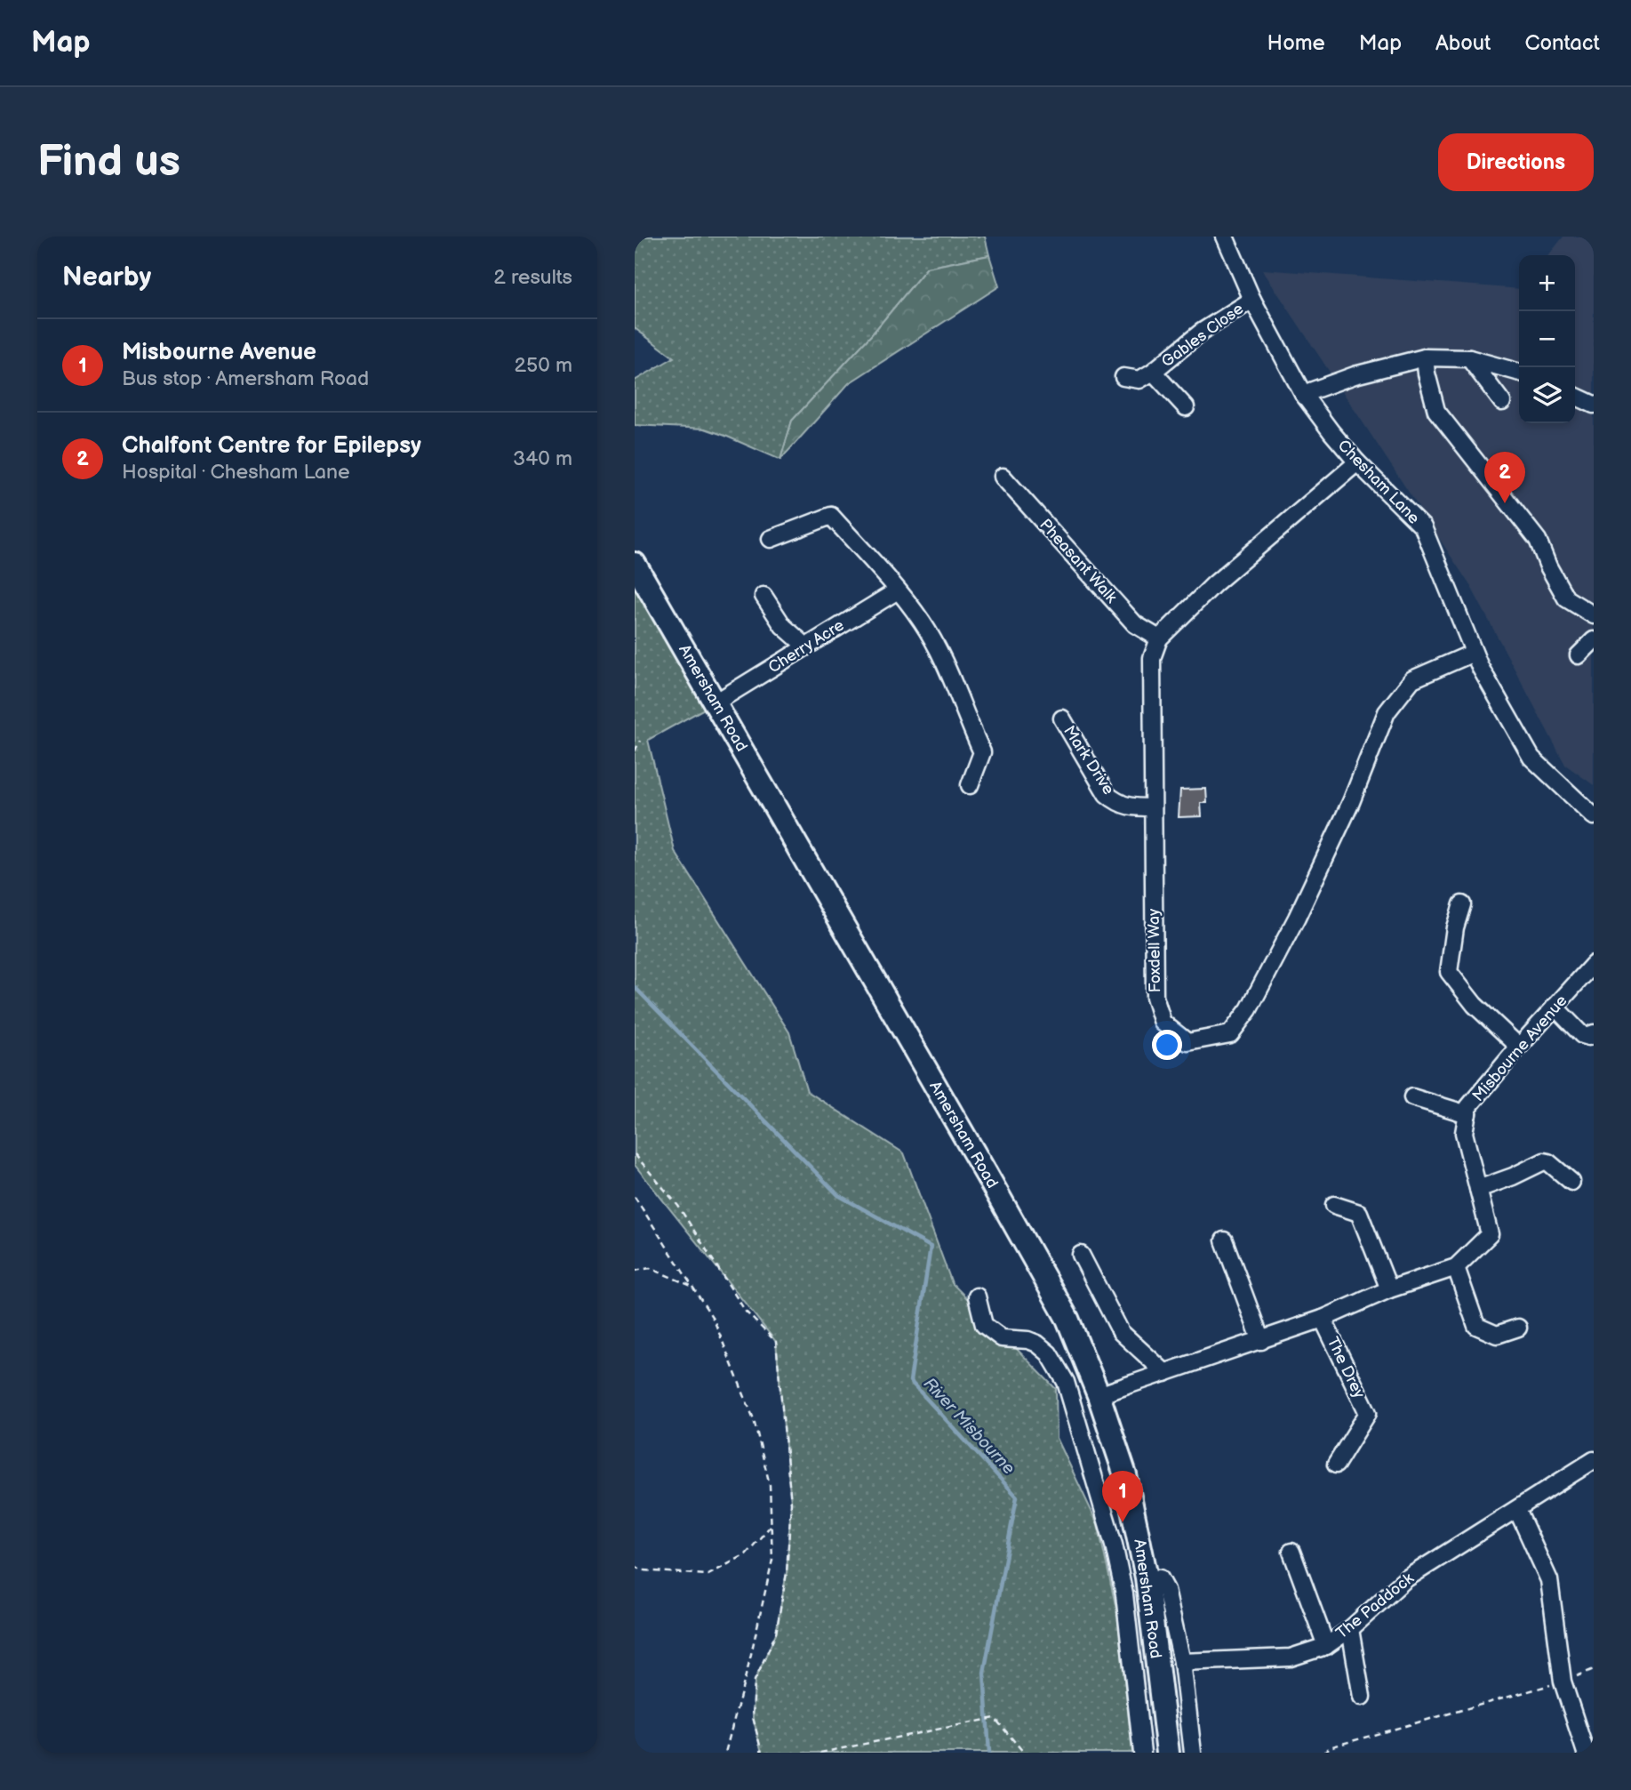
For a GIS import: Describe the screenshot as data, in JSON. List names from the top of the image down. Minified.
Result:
{"streets":{"highway":["Amersham Road"],"street":["Gables Close","Chesham Lane","Pheasant Walk","Cherry Acre","Mark Drive","Foxdell Way","Misbourne Avenue","The Drey","The Paddock"]},"crossings":[["Gables Close","Chesham Lane"],["Chesham Lane","Foxdell Way"],["Pheasant Walk","Foxdell Way"],["Cherry Acre","Amersham Road"],["Amersham Road","Misbourne Avenue"],["Mark Drive","Foxdell Way"],["Misbourne Avenue","The Drey"]],"water":["River Misbourne"],"page":{"header":"Map","nav":["Home","Map","About","Contact"],"buttons":"Directions","title":"Find us","heading":["Nearby","2 results"],"map_buttons":["+","−"],"list":[{"mark":"1","name":"Misbourne Avenue","note":"Bus stop · Amersham Road","value":"250 m"},{"mark":"2","name":"Chalfont Centre for Epilepsy","note":"Hospital · Chesham Lane","value":"340 m"}],"pins":["2","1"]}}
